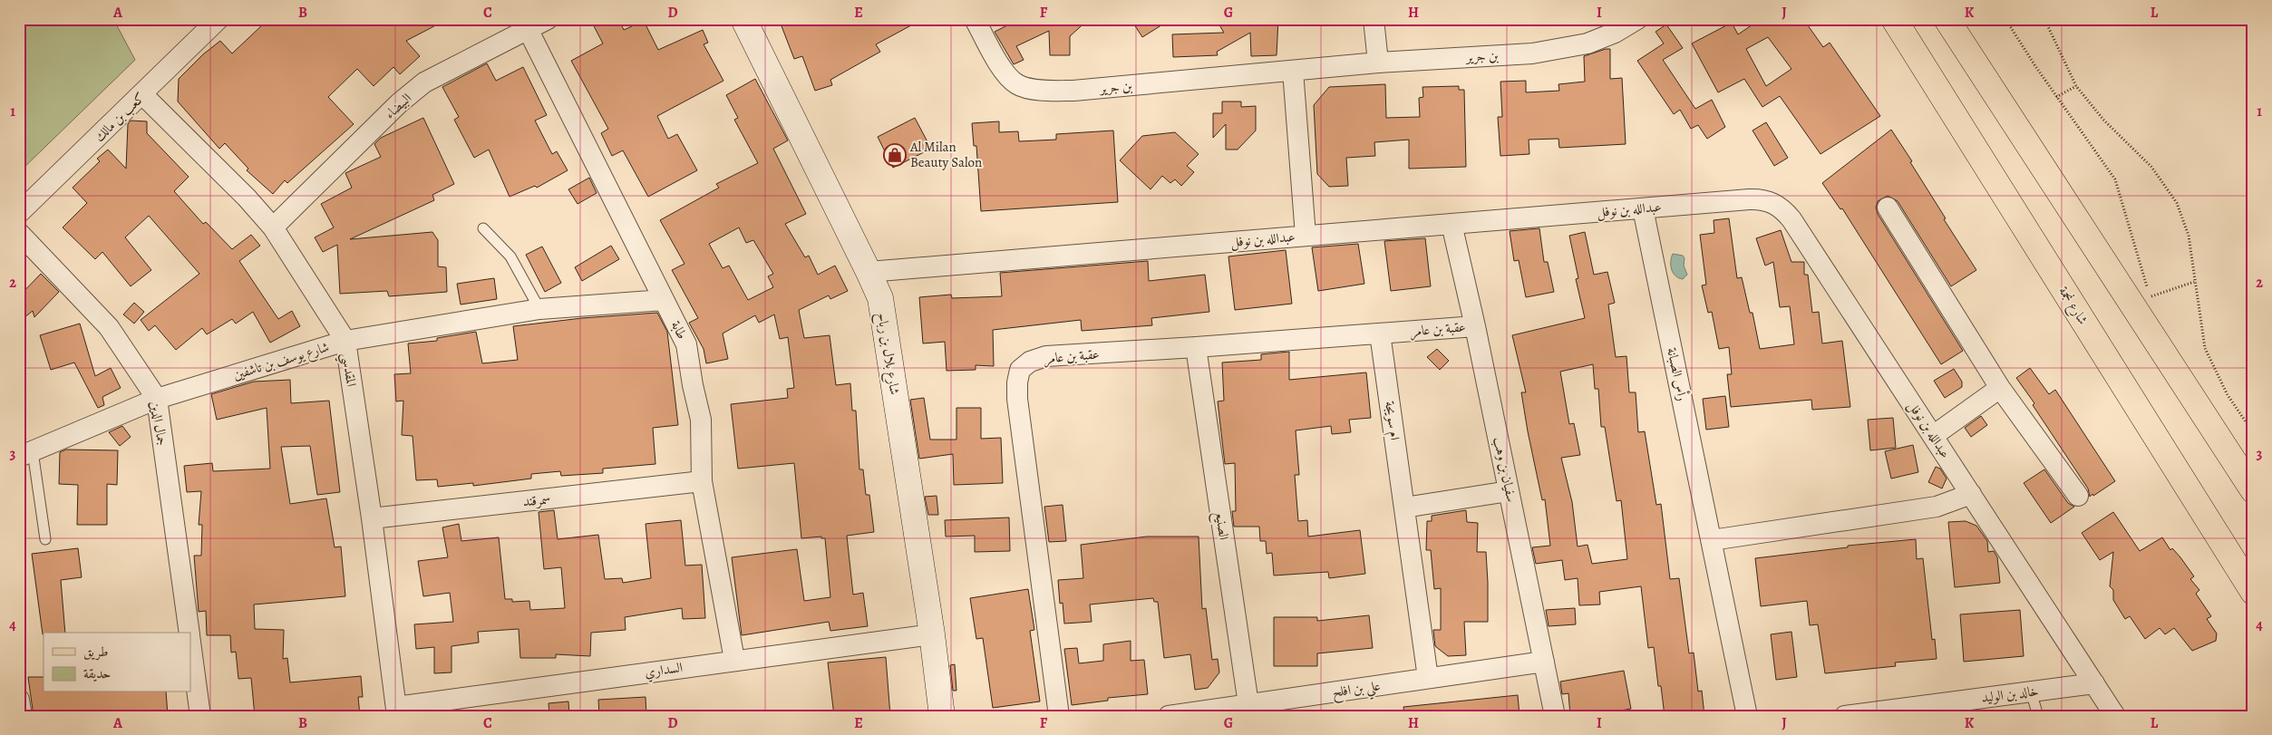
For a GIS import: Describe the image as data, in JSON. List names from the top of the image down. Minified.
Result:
{"streets":{"main road":["شارع نجمة"],"street":["بن جرير","البيضاء","كعب بن مالك","عبدالله بن نوفل","عقبة بن عامر","طابة","شارع بلال بن رباح","شارع يوسف بن تاشفين","المقدسي","رأس الصبانة","ام سويجة","جمال الدين","سفيان بن وهب","سمرقند","الصنيع","السداري","علي بن افلح","خالد بن الوليد"]},"crossings":[["البيضاء","طابة"],["البيضاء","المقدسي"],["كعب بن مالك","المقدسي"],["عبدالله بن نوفل","شارع بلال بن رباح"],["عبدالله بن نوفل","رأس الصبانة"],["عبدالله بن نوفل","سفيان بن وهب"],["عبدالله بن نوفل","خالد بن الوليد"],["عقبة بن عامر","ام سويجة"],["عقبة بن عامر","سفيان بن وهب"],["عقبة بن عامر","الصنيع"],["طابة","شارع يوسف بن تاشفين"],["طابة","سمرقند"],["طابة","السداري"],["شارع بلال بن رباح","السداري"],["شارع يوسف بن تاشفين","المقدسي"],["شارع يوسف بن تاشفين","جمال الدين"],["المقدسي","سمرقند"],["المقدسي","السداري"],["ام سويجة","علي بن افلح"],["سفيان بن وهب","علي بن افلح"],["الصنيع","علي بن افلح"]],"places":{"shop":["Al Milan Beauty Salon"]},"legend":["طريق","حديقة"],"grid":{"columns":["A","B","C","D","E","F","G","H","I","J","K","L"],"rows":["1","2","3","4"]}}
